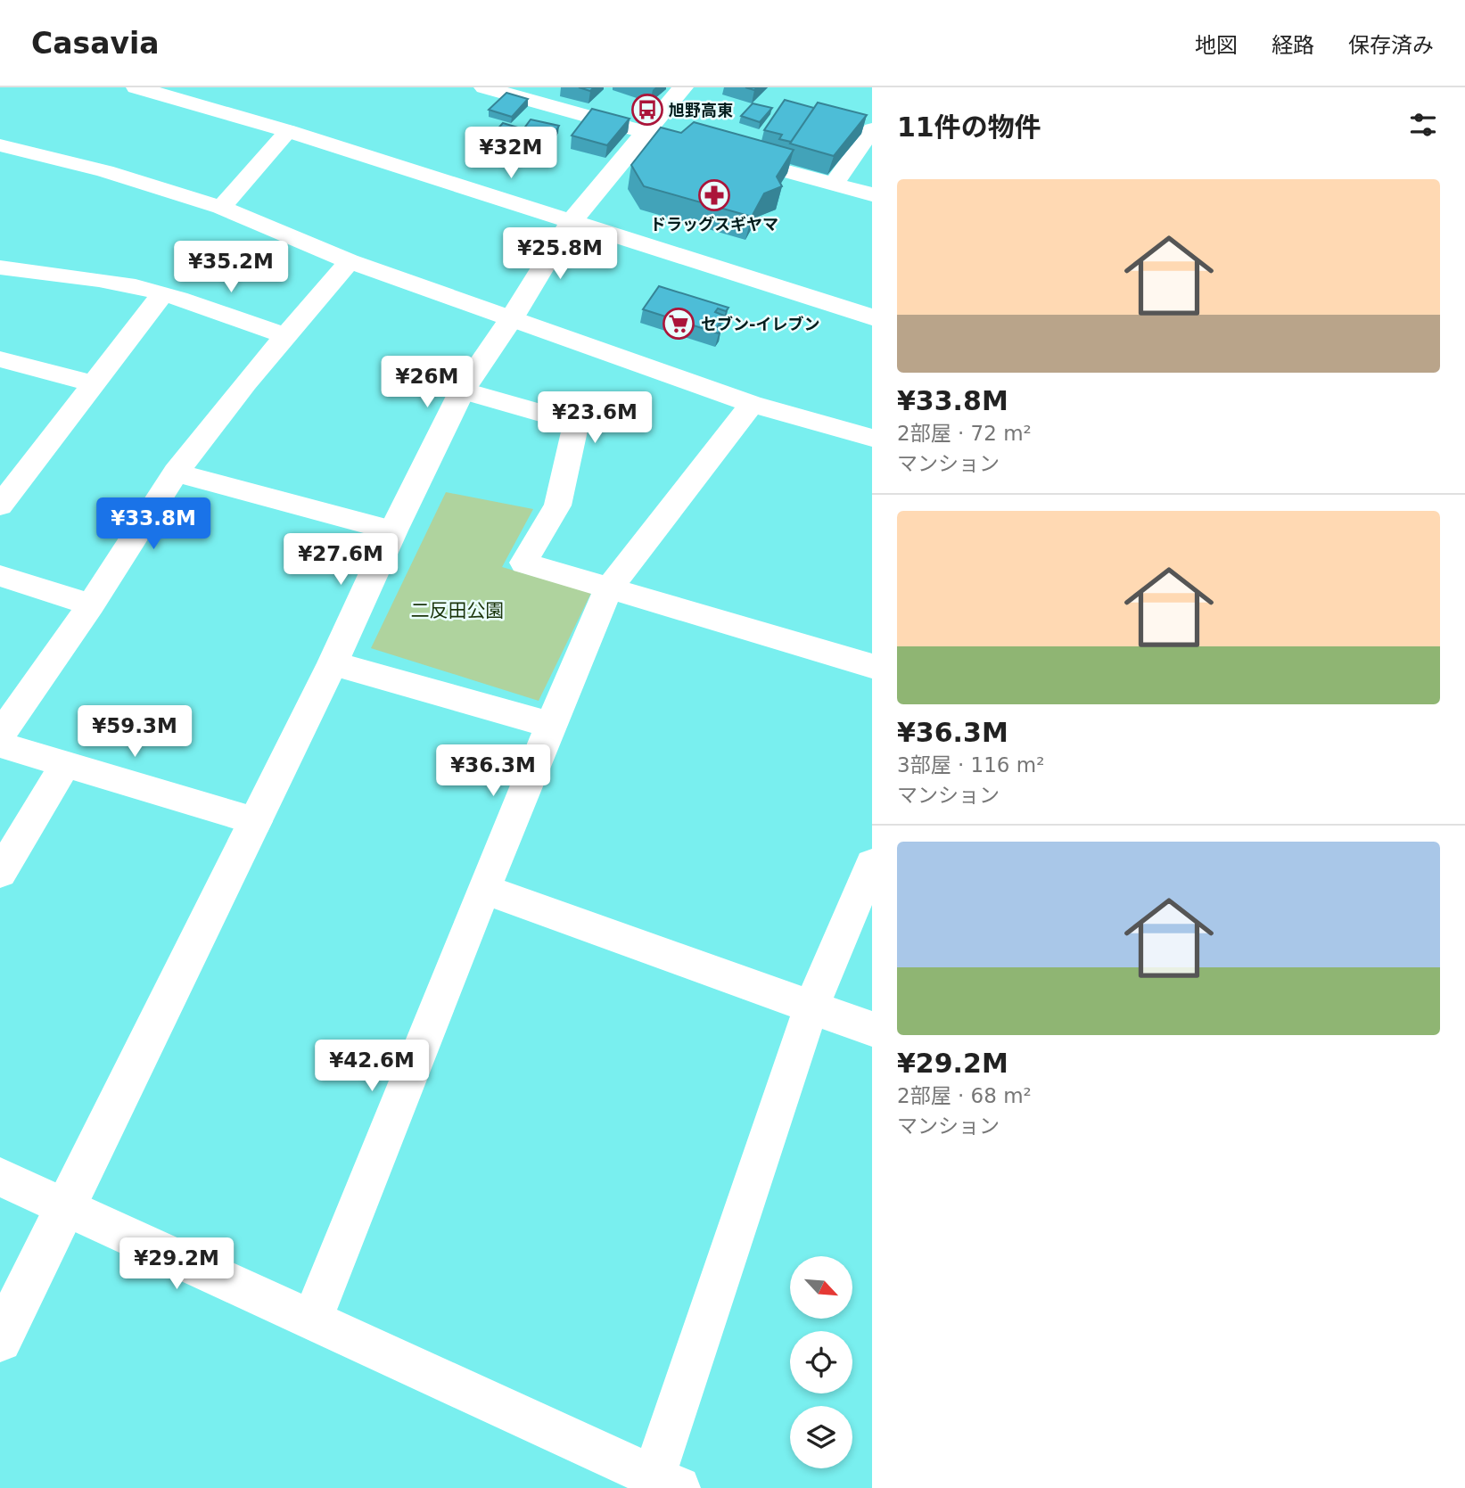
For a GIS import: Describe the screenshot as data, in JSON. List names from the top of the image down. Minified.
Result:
{"parks":["二反田公園"],"places":{"bus stop":["旭野高東"],"pharmacy":["ドラッグスギヤマ"],"supermarket":["セブン-イレブン"]},"north":"bottom right","page":{"header":"Casavia","nav":["地図","経路","保存済み"],"heading":"11件の物件","price":["¥32M","¥25.8M","¥35.2M","¥26M","¥23.6M","¥33.8M","¥27.6M","¥59.3M","¥36.3M","¥42.6M","¥29.2M"],"list":[{"name":"¥33.8M","note":"2部屋 · 72 m² · マンション"},{"name":"¥36.3M","note":"3部屋 · 116 m² · マンション"},{"name":"¥29.2M","note":"2部屋 · 68 m² · マンション"}]}}
